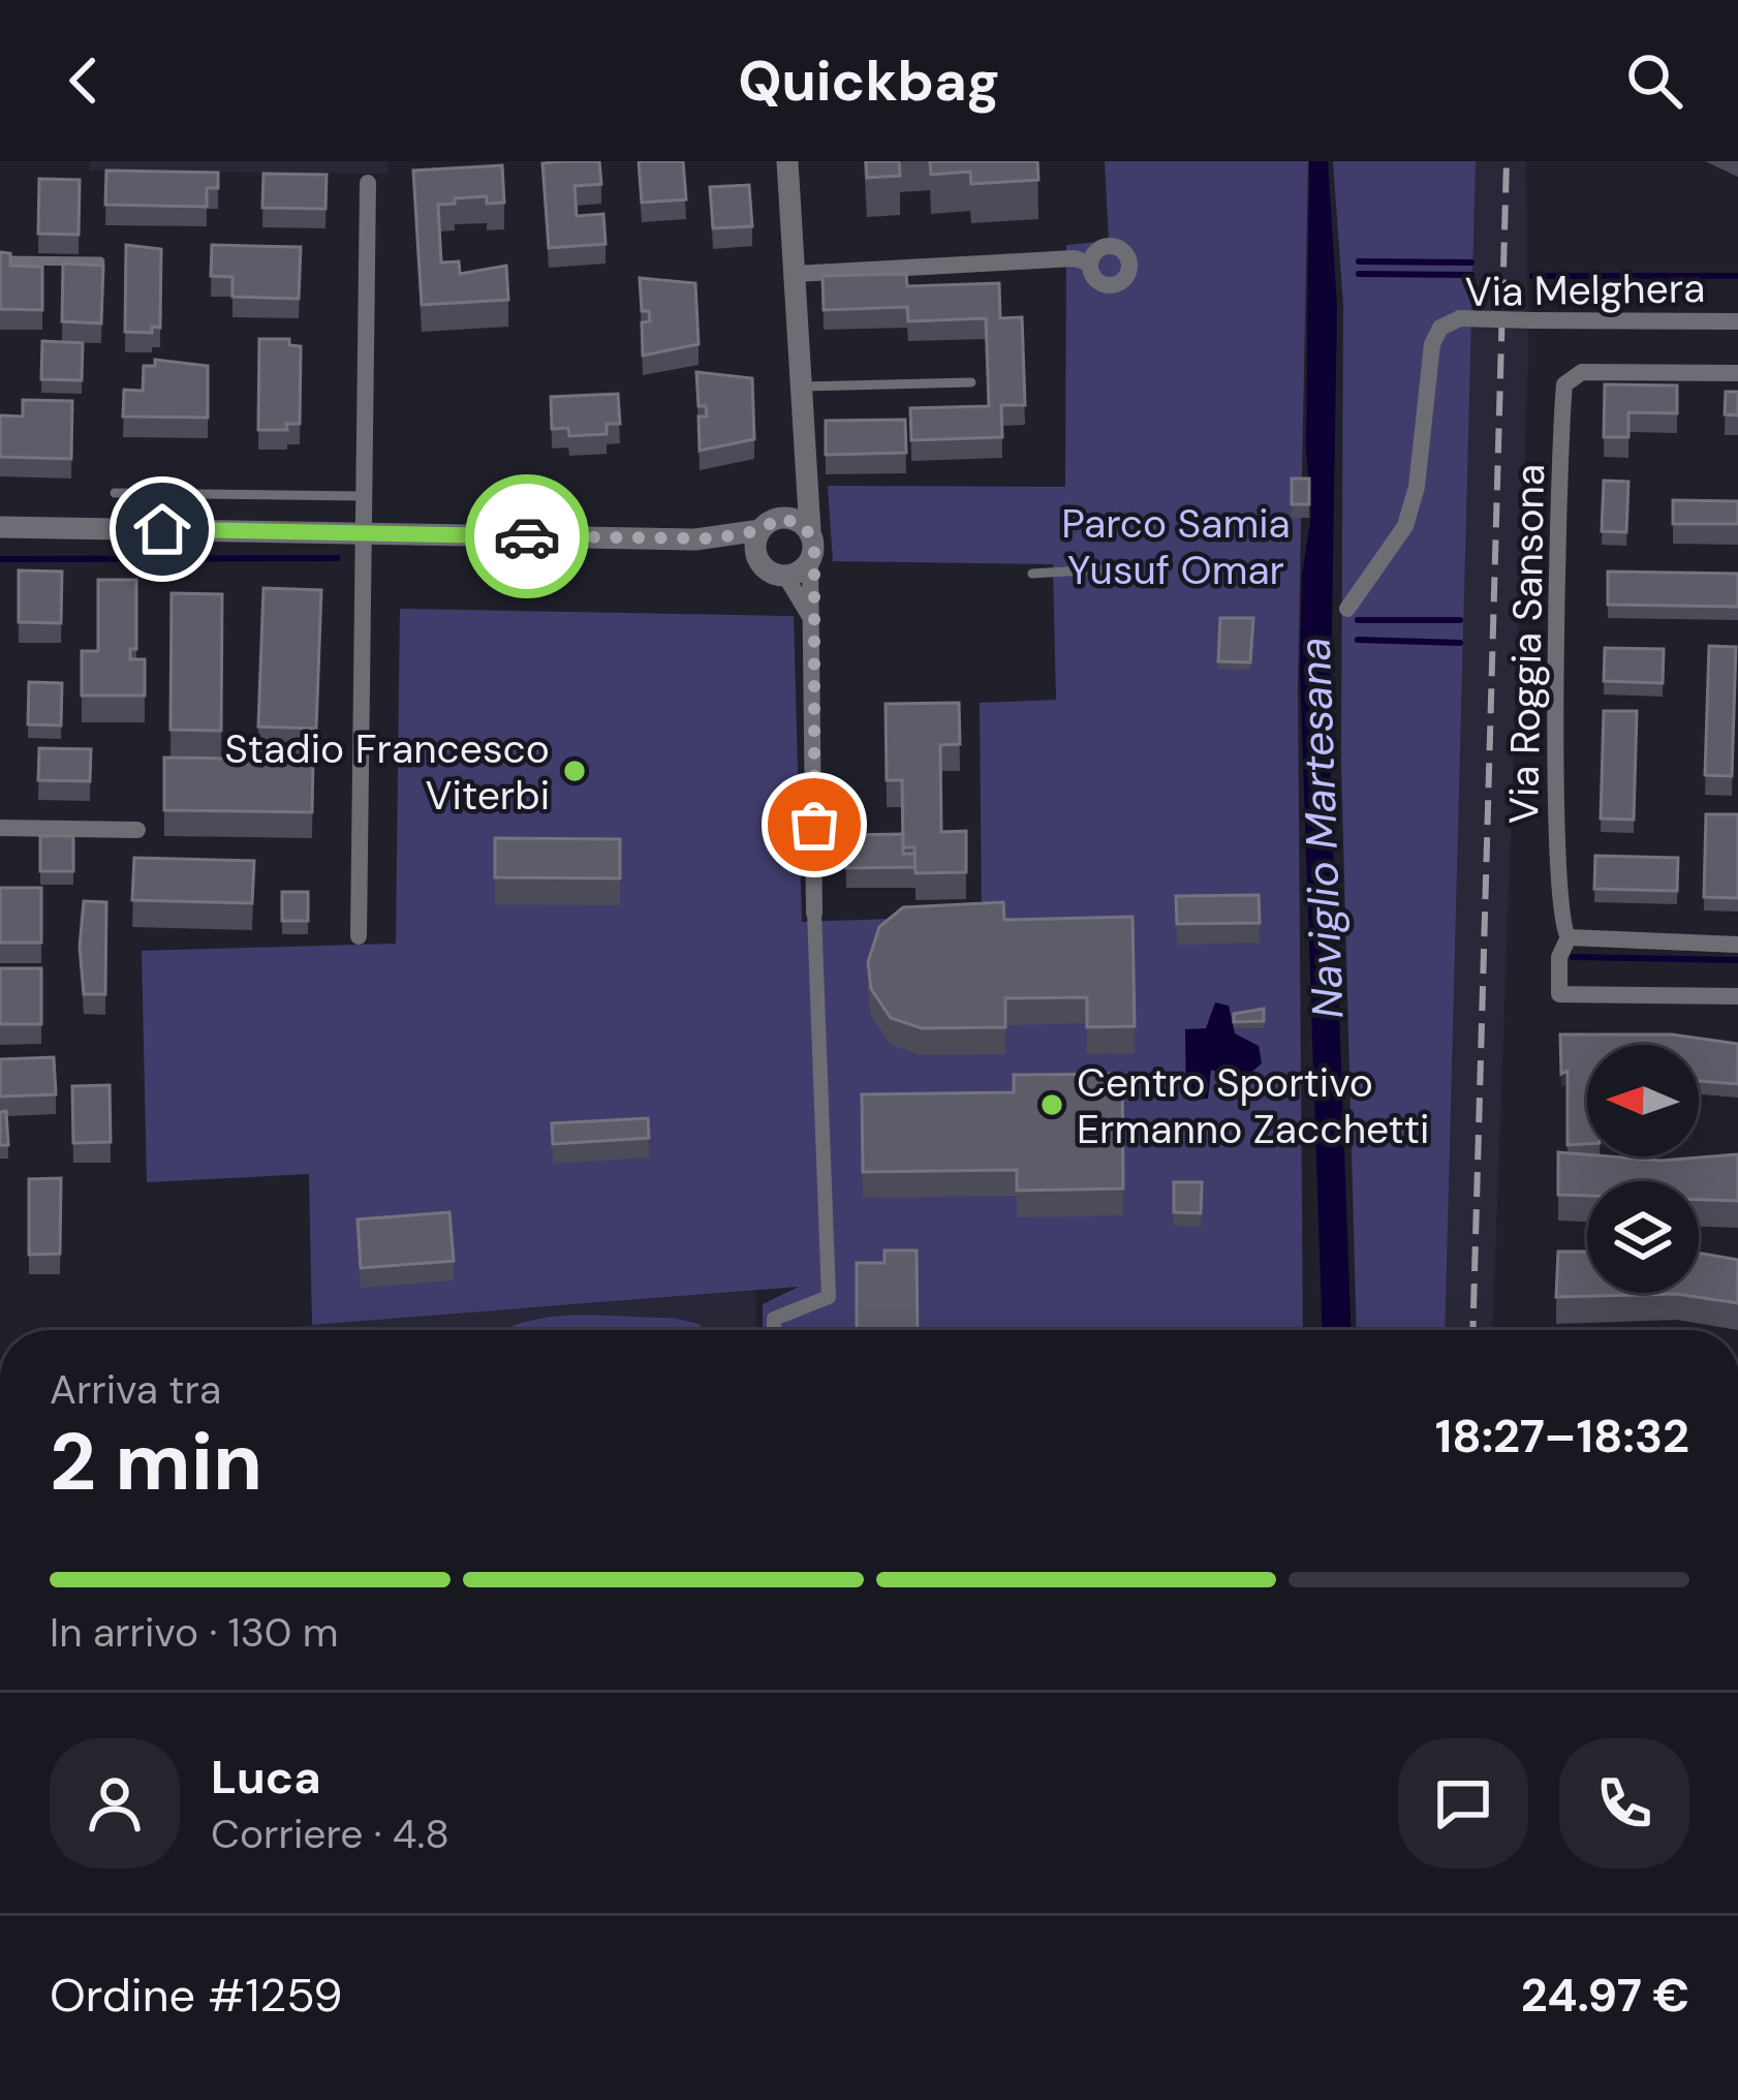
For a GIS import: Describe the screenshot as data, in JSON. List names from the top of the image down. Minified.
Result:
{"streets":{"street":["Via Melghera","Via Roggia Sansona"]},"water":["Naviglio Martesana"],"parks":["Parco Samia Yusuf Omar"],"places":["Stadio Francesco Viterbi","Centro Sportivo Ermanno Zacchetti"],"north":"left","page":{"header":"Quickbag","heading":["2 min","Arriva tra","18:27–18:32"],"panel":["Luca","Corriere · 4.8","Ordine #1259","24.97 €"],"bar":"In arrivo · 130 m"}}
